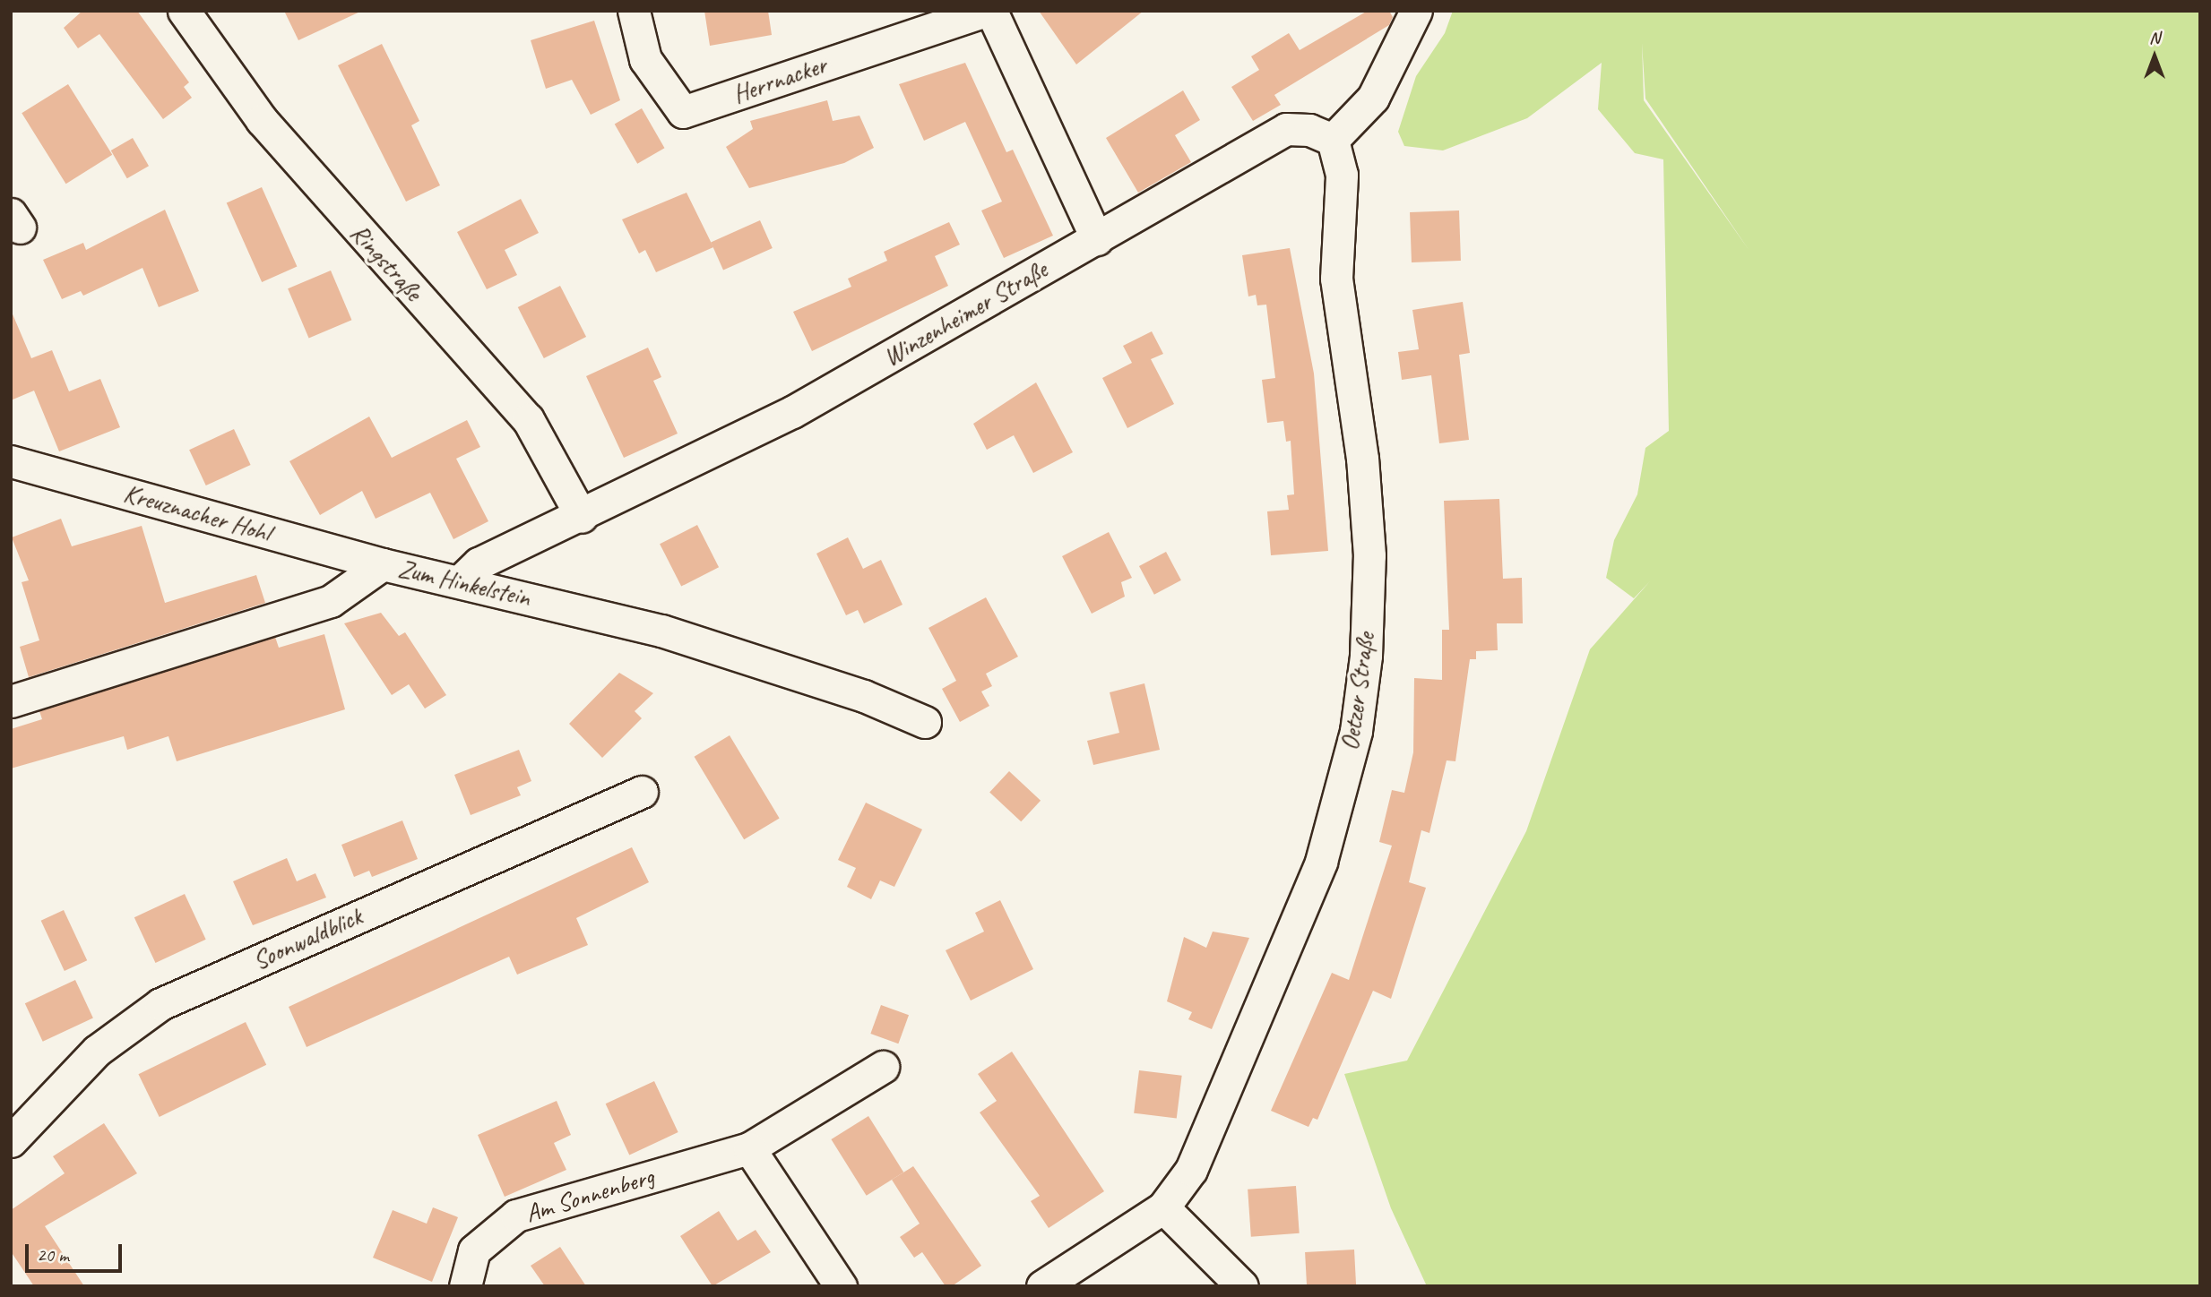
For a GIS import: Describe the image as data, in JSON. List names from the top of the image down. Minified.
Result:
{"streets":{"street":["Herrnacker","Ringstraße","Winzenheimer Straße","Kreuznacher Hohl","Zum Hinkelstein","Oetzer Straße","Soonwaldblick","Am Sonnenberg"]},"crossings":[["Ringstraße","Winzenheimer Straße"],["Winzenheimer Straße","Zum Hinkelstein"],["Winzenheimer Straße","Oetzer Straße"],["Kreuznacher Hohl","Zum Hinkelstein"]],"scale_bar":"20 m","north":"top"}
